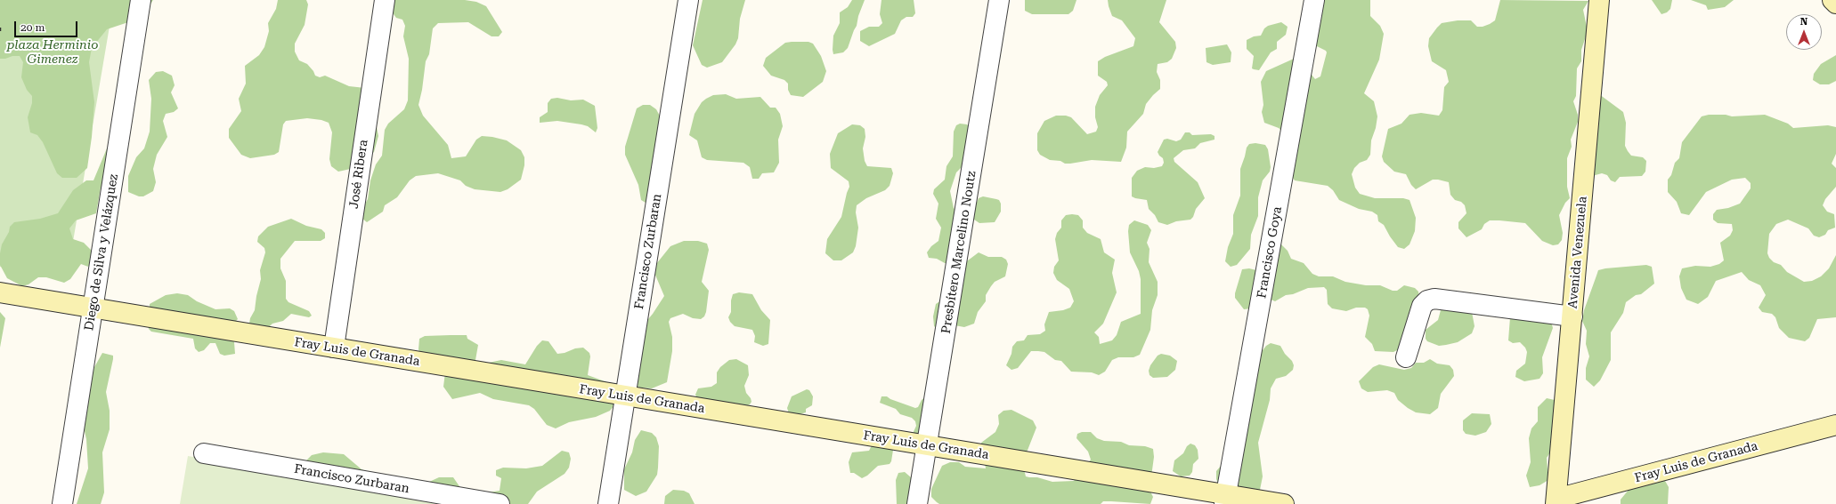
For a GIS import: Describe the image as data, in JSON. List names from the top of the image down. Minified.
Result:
{"streets":{"street":["José Ribera","Francisco Zurbaran","Diego de Silva y Velázquez","Presbítero Marcelino Noutz","Francisco Goya","Avenida Venezuela","Fray Luis de Granada"]},"crossings":[["José Ribera","Fray Luis de Granada"],["Francisco Zurbaran","Fray Luis de Granada"],["Diego de Silva y Velázquez","Fray Luis de Granada"],["Presbítero Marcelino Noutz","Fray Luis de Granada"],["Francisco Goya","Fray Luis de Granada"],["Avenida Venezuela","Fray Luis de Granada"]],"parks":["plaza Herminio Gimenez"],"scale_bar":"20 m","north":"top"}
